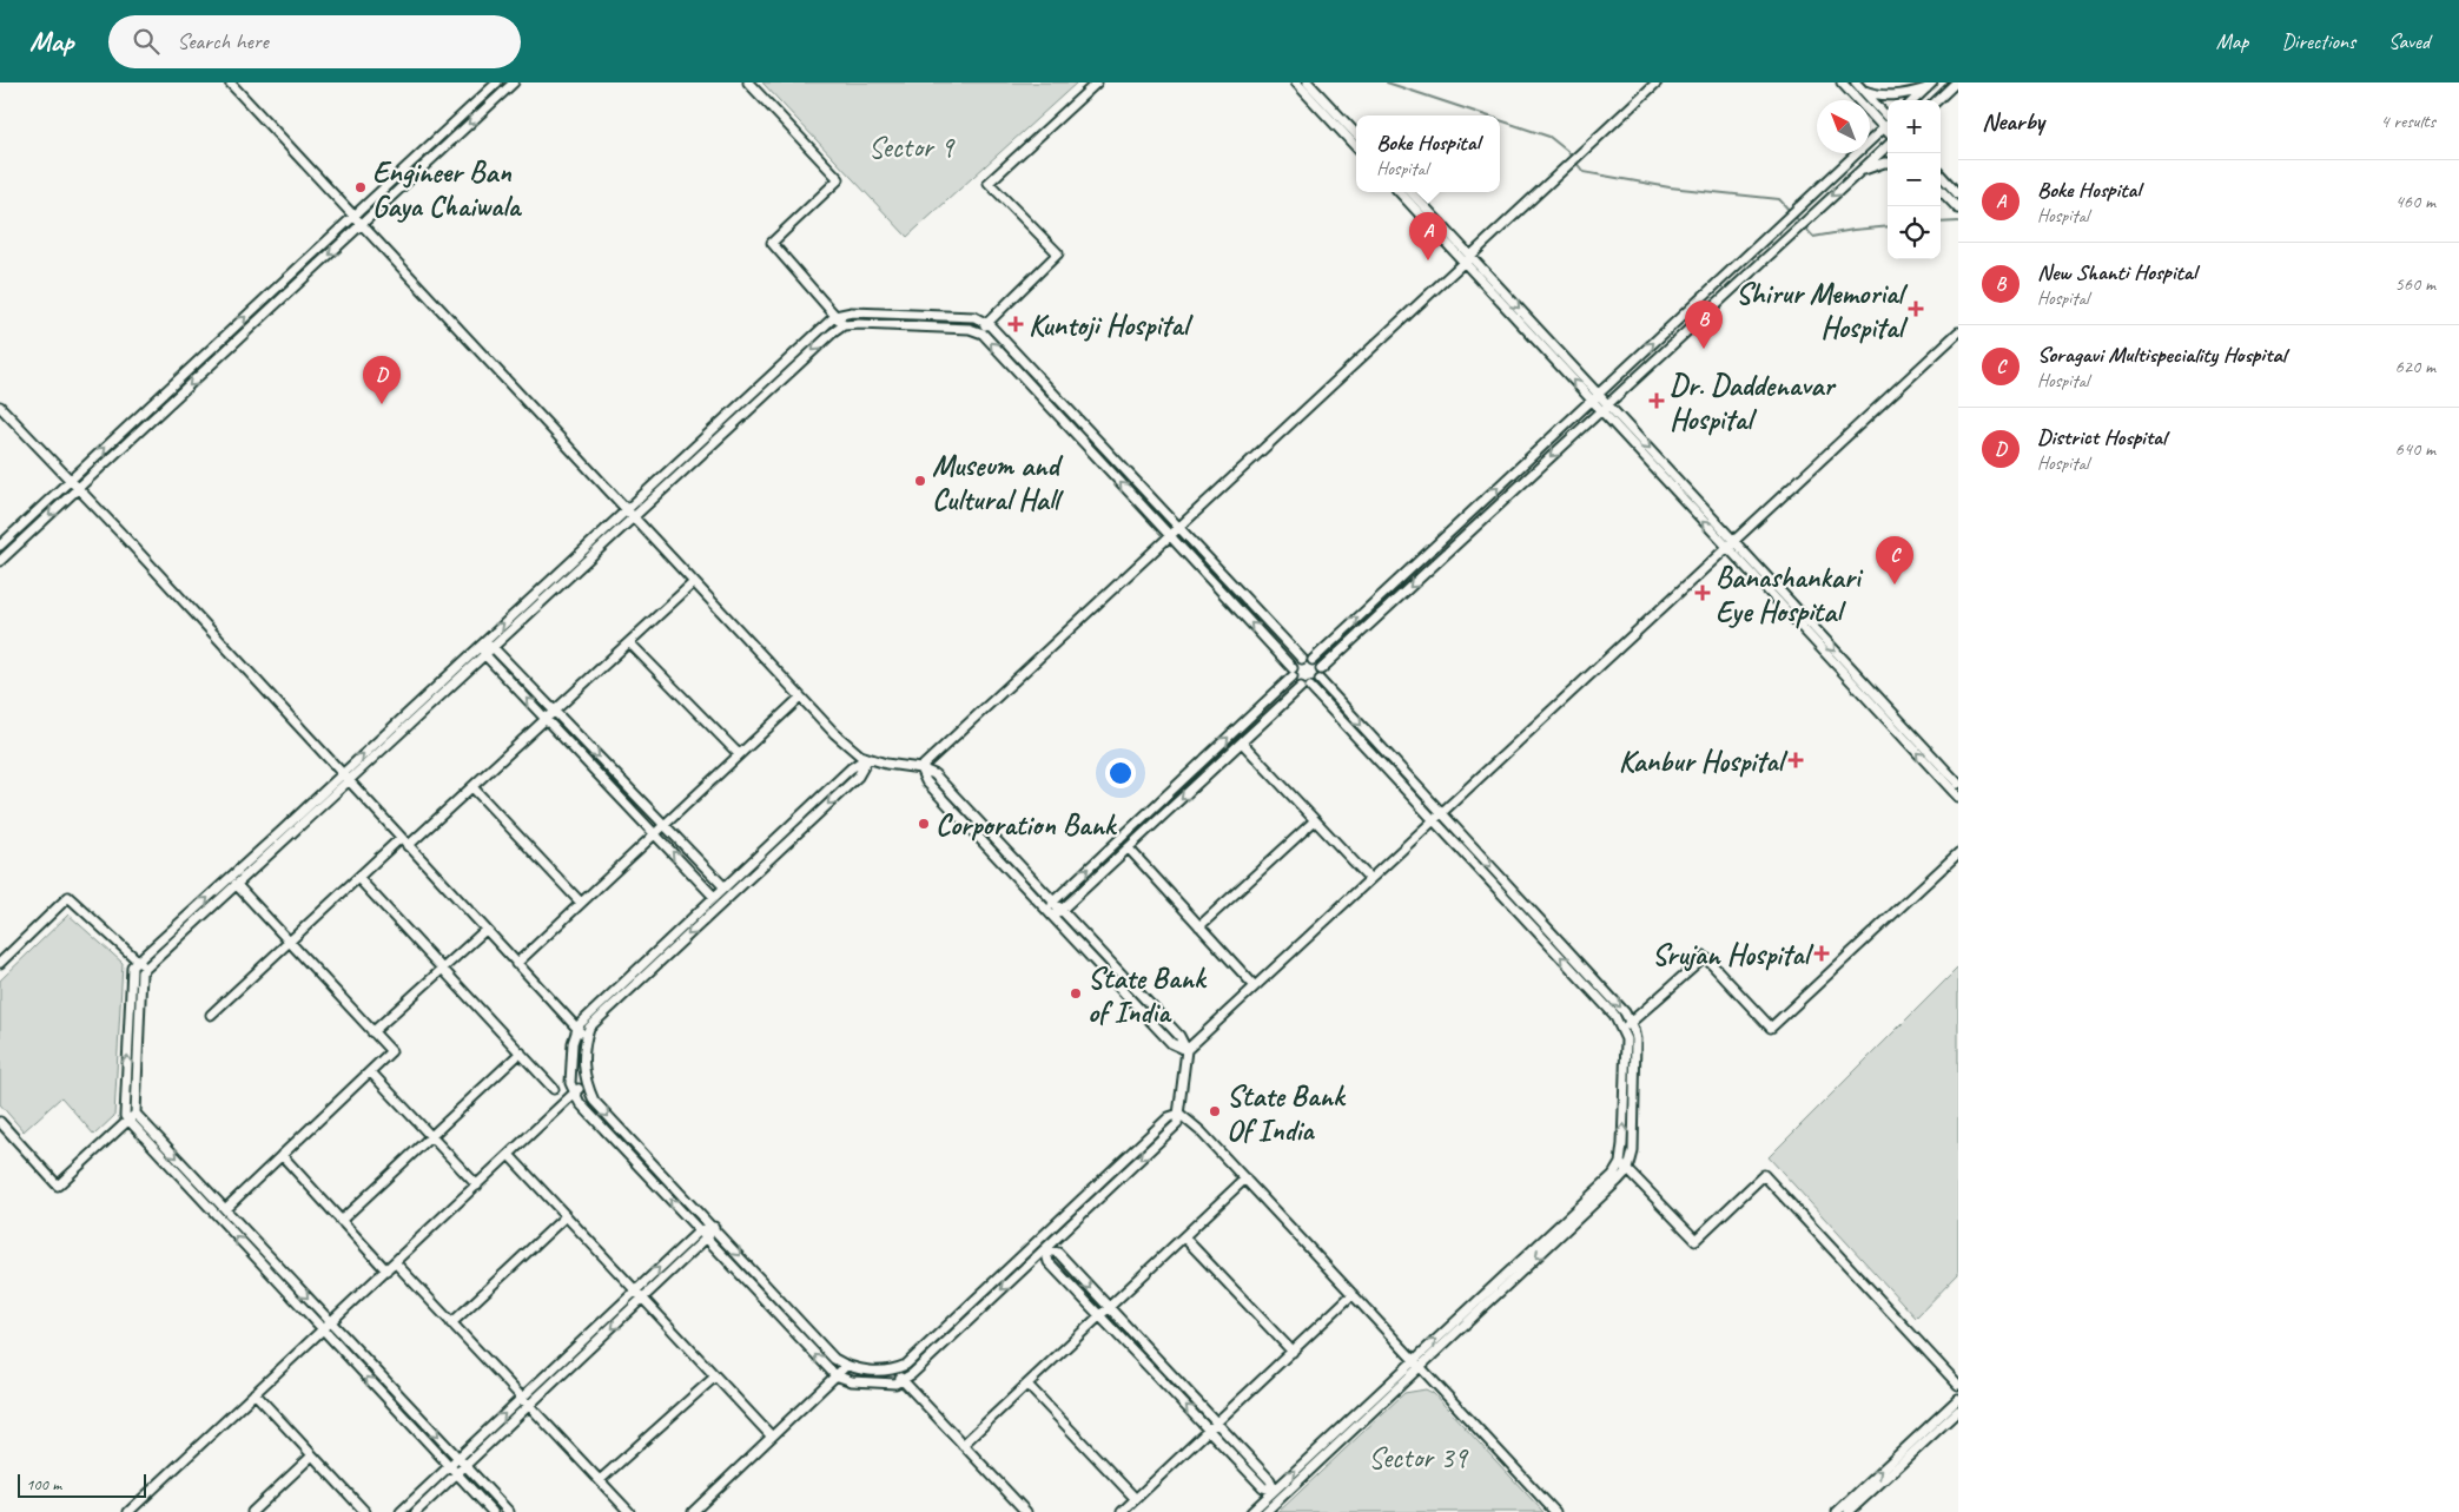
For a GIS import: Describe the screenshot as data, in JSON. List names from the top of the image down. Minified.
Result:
{"parks":["Sector 9","Sector 39"],"places":{"other":["Engineer Ban Gaya Chaiwala","Museum and Cultural Hall","Corporation Bank","State Bank of India","State Bank Of India"],"health":["Shirur Memorial Hospital","Kuntoji Hospital","Dr. Daddenavar Hospital","Banashankari Eye Hospital","Kanbur Hospital","Srujan Hospital"]},"scale_bar":"100 m","north":"top left","page":{"header":"Map","search":"Search here","nav":["Map","Directions","Saved"],"heading":["Nearby","4 results"],"map_buttons":["+","−"],"popup":["Boke Hospital","Hospital"],"list":[{"mark":"A","name":"Boke Hospital","note":"Hospital","value":"460 m"},{"mark":"B","name":"New Shanti Hospital","note":"Hospital","value":"560 m"},{"mark":"C","name":"Soragavi Multispeciality Hospital","note":"Hospital","value":"620 m"},{"mark":"D","name":"District Hospital","note":"Hospital","value":"640 m"}],"pins":["A","B","D","C"],"scale":"100 m"}}
